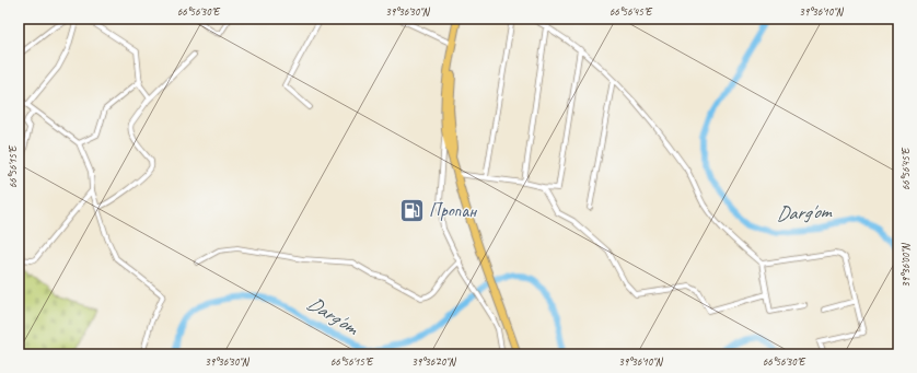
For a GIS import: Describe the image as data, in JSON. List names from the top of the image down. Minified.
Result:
{"water":["Darg'om"],"places":{"fuel station":["Пропан"]},"coordinates":["66°56'30\"E","39°36'30\"N","66°56'45\"E","39°36'10\"N","66°56'15\"E","39°36'00\"N","39°36'20\"N"]}
